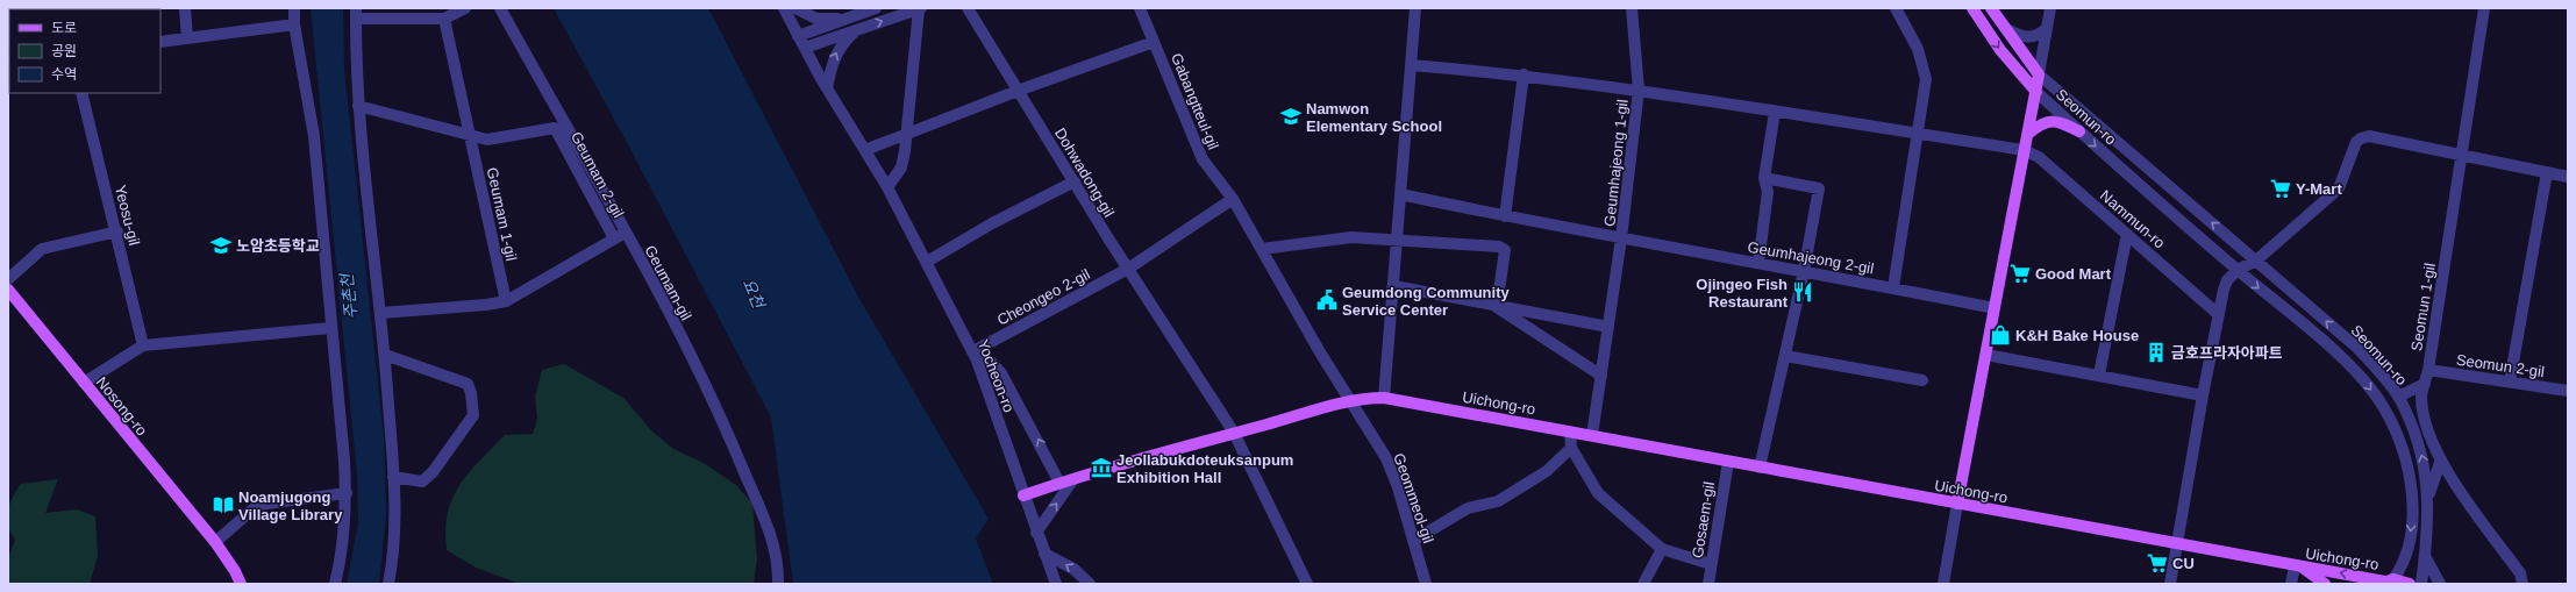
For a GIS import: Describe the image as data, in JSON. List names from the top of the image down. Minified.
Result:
{"streets":{"main road":["Seomun-ro","Uichong-ro","Nosong-ro"],"street":["Gabangtteul-gil","Geumhajeong 1-gil","Dohwadong-gil","Geumam 2-gil","Geumam 1-gil","Yeosu-gil","Nammun-ro","Geumhajeong 2-gil","Geumam-gil","Cheongeo 2-gil","Seomun 1-gil","Seomun 2-gil","Yocheon-ro","Geommeol-gil","Gosaem-gil"]},"crossings":[["Gabangtteul-gil","Uichong-ro"],["Gabangtteul-gil","Geommeol-gil"],["Seomun-ro","Uichong-ro"],["Geumhajeong 1-gil","Nammun-ro"],["Geumhajeong 1-gil","Geumhajeong 2-gil"],["Dohwadong-gil","Cheongeo 2-gil"],["Dohwadong-gil","Uichong-ro"],["Geumam 2-gil","Geumam 1-gil"],["Cheongeo 2-gil","Yocheon-ro"],["Seomun 1-gil","Seomun 2-gil"],["Yocheon-ro","Uichong-ro"],["Uichong-ro","Geommeol-gil"],["Uichong-ro","Gosaem-gil"]],"water":["요천","주촌천"],"places":{"school or university":["Namwon Elementary School","노암초등학교"],"supermarket":["Y-Mart","Good Mart","CU"],"restaurant":["Ojingeo Fish Restaurant"],"public building":["Geumdong Community Service Center"],"shop":["K&H Bake House"],"building":["금호프라자아파트"],"museum":["Jeollabukdoteuksanpum Exhibition Hall"],"library":["Noamjugong Village Library"]},"legend":["도로","공원","수역"]}
